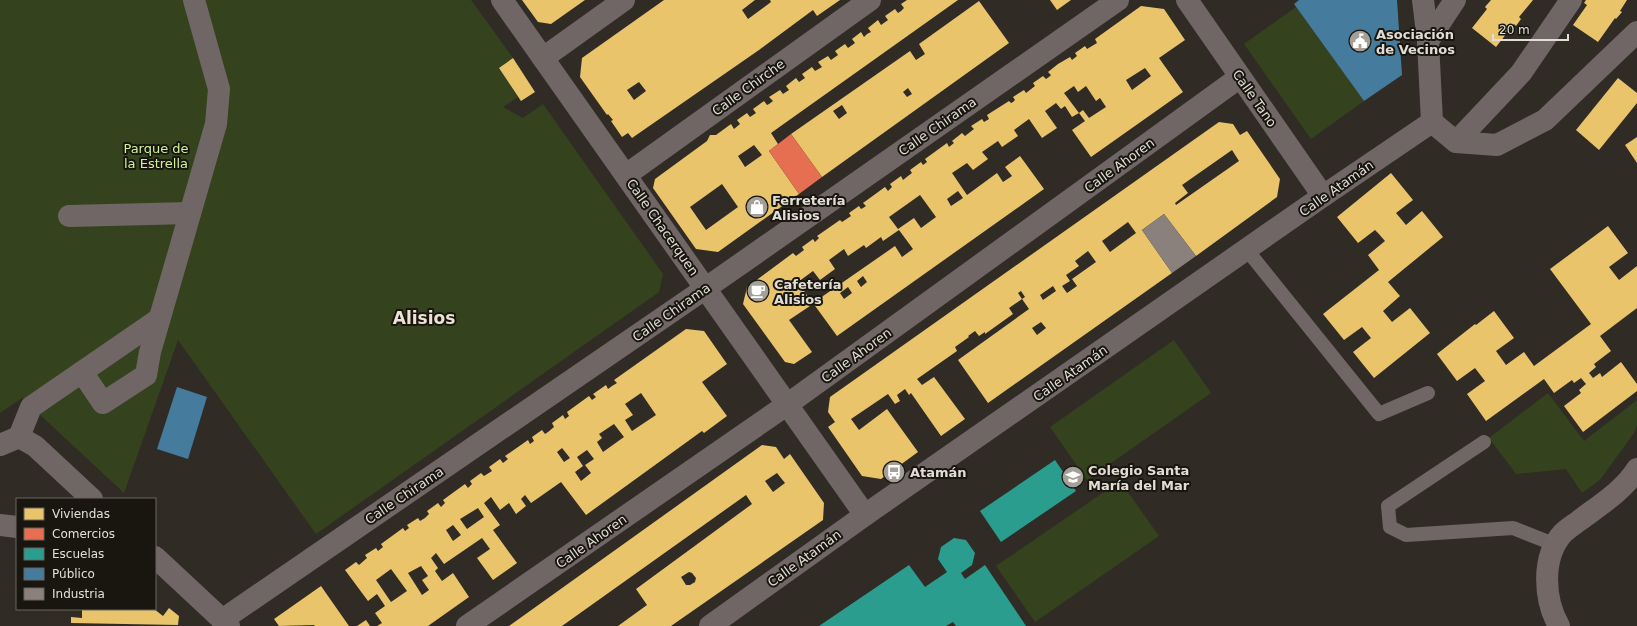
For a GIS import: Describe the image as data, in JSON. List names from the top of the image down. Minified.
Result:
{"streets":{"street":["Calle Chirche","Calle Tano","Calle Chirama","Calle Ahoren","Calle Atamán","Calle Chacerquen"]},"crossings":[["Calle Chirche","Calle Chacerquen"],["Calle Tano","Calle Ahoren"],["Calle Tano","Calle Atamán"],["Calle Chirama","Calle Chacerquen"],["Calle Ahoren","Calle Chacerquen"],["Calle Atamán","Calle Chacerquen"]],"districts":["Alisios"],"parks":["Parque de la Estrella"],"places":{"public building":["Asociación de Vecinos"],"shop":["Ferretería Alisios"],"cafe":["Cafetería Alisios"],"bus stop":["Atamán"],"school or university":["Colegio Santa María del Mar"]},"legend":["Viviendas","Comercios","Escuelas","Público","Industria"],"scale_bar":"20 m"}
